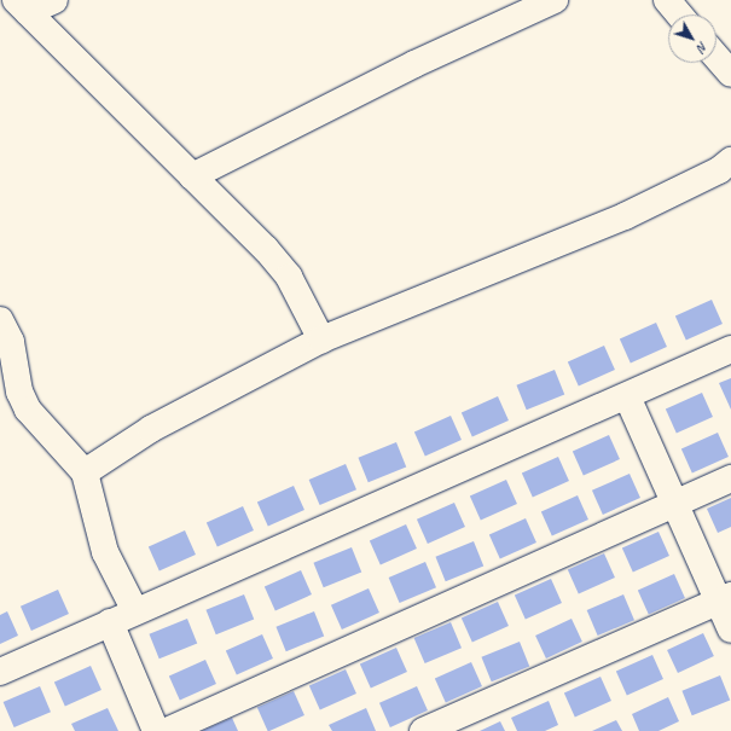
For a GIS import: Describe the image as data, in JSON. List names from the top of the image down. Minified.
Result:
{"north":"bottom right"}
